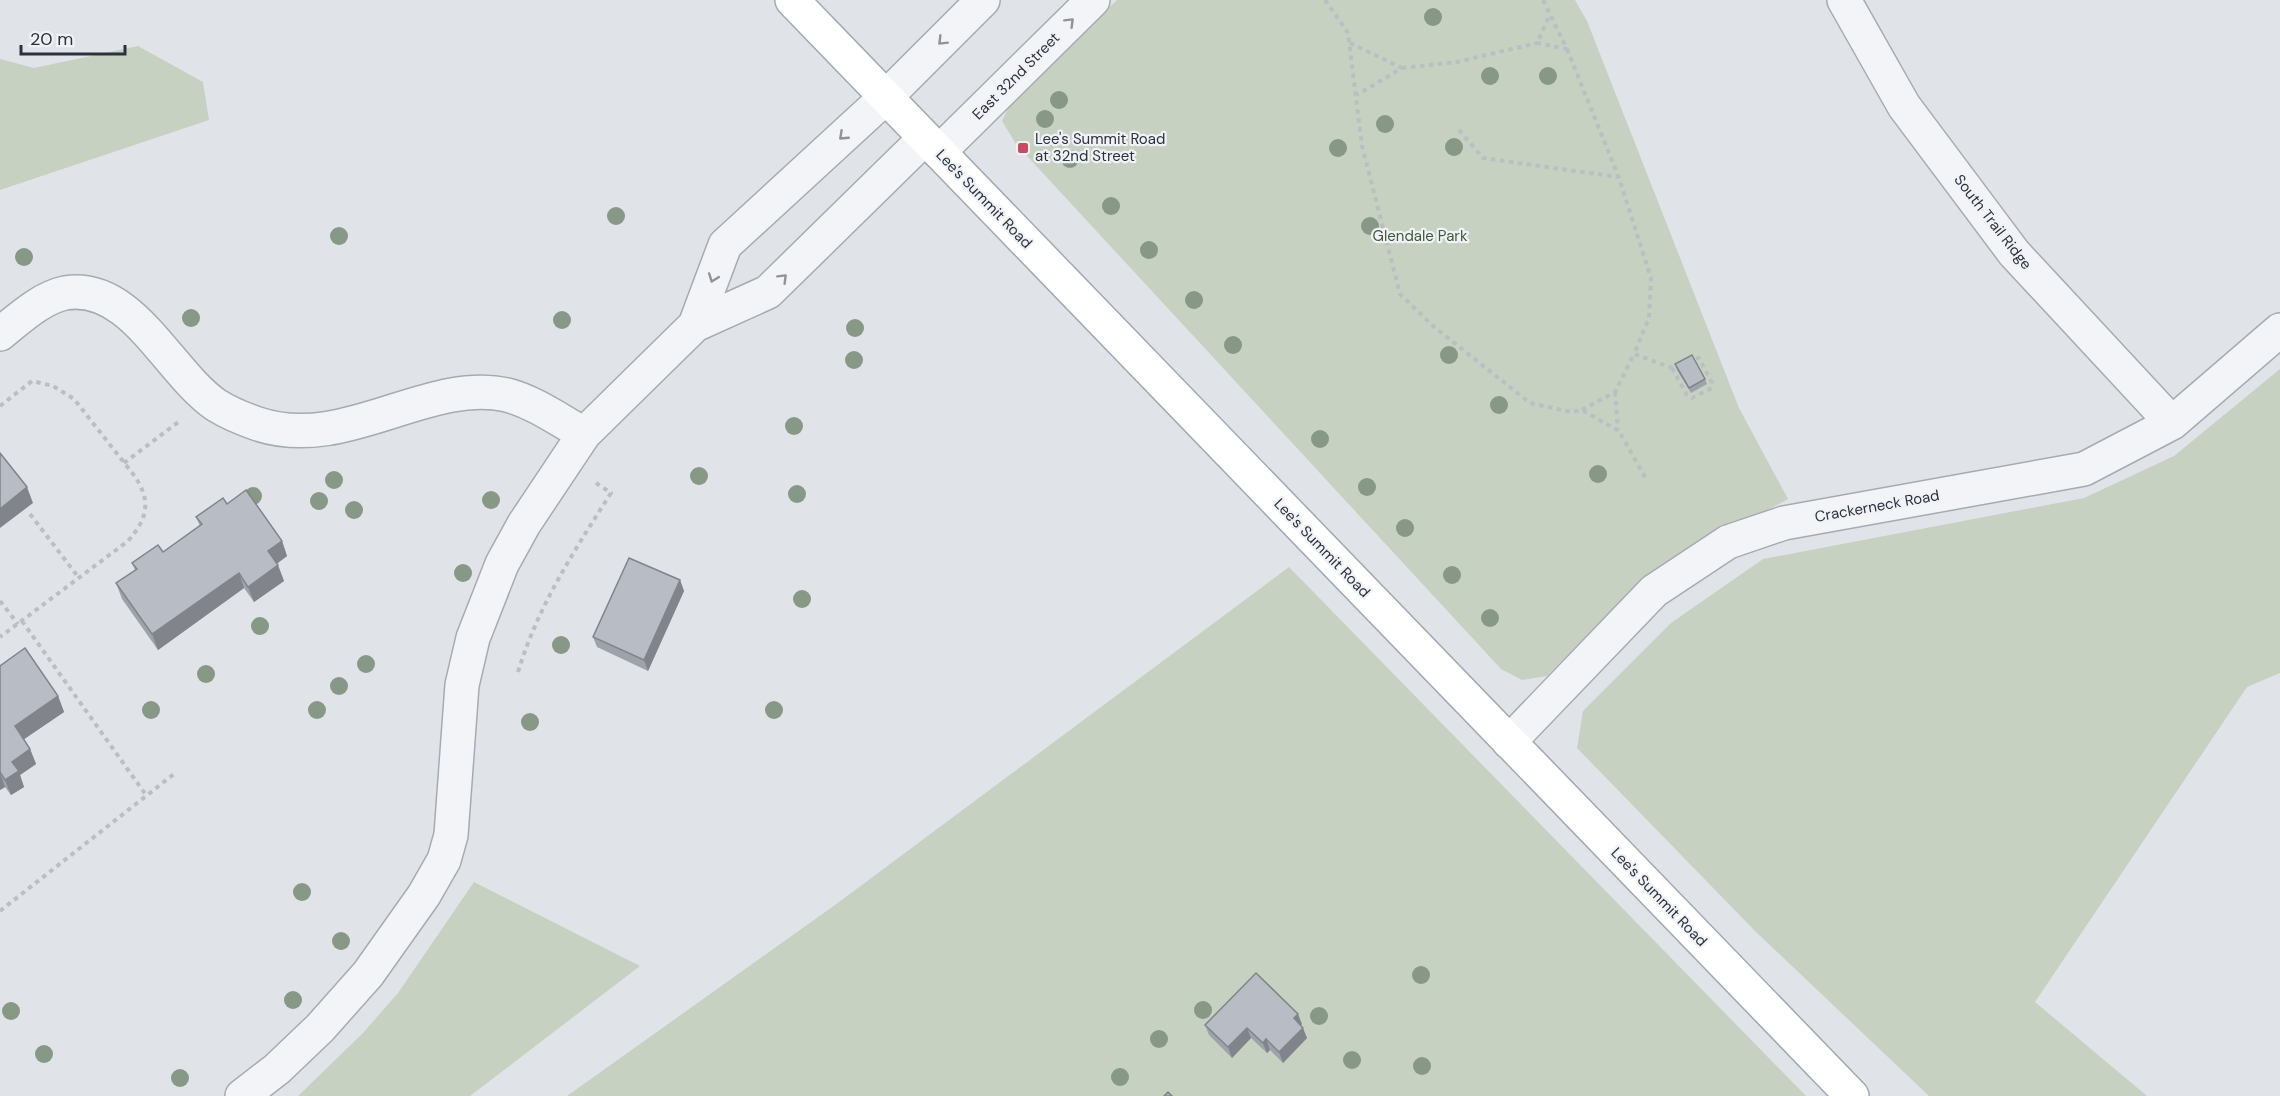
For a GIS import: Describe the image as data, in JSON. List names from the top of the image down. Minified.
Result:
{"streets":{"main road":["Lee's Summit Road"],"street":["East 32nd Street","South Trail Ridge","Crackerneck Road"]},"crossings":[["East 32nd Street","Lee's Summit Road"],["Lee's Summit Road","Crackerneck Road"],["South Trail Ridge","Crackerneck Road"]],"parks":["Glendale Park"],"places":{"transit":["Lee's Summit Road at 32nd Street"]},"scale_bar":"20 m"}
